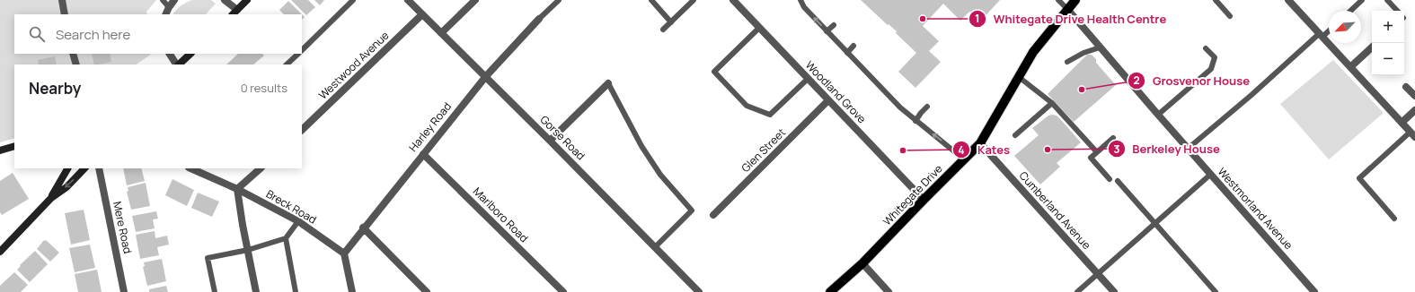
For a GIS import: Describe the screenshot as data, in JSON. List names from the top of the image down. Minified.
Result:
{"streets":{"main road":["Whitegate Drive"],"street":["Westwood Avenue","Woodland Grove","Harley Road","Gorse Road","Glen Street","Breck Road","Westmorland Avenue","Cumberland Avenue","Marlboro Road","Mere Road"]},"crossings":[["Westwood Avenue","Gorse Road"],["Woodland Grove","Glen Street"],["Woodland Grove","Whitegate Drive"],["Harley Road","Gorse Road"],["Harley Road","Breck Road"],["Harley Road","Marlboro Road"],["Whitegate Drive","Westmorland Avenue"],["Whitegate Drive","Cumberland Avenue"]],"places":["Whitegate Drive Health Centre","Grosvenor House","Berkeley House","Kates"],"north":"bottom left","page":{"map_buttons":["+","−"],"search":"Search here","heading":["Nearby","0 results"]}}
